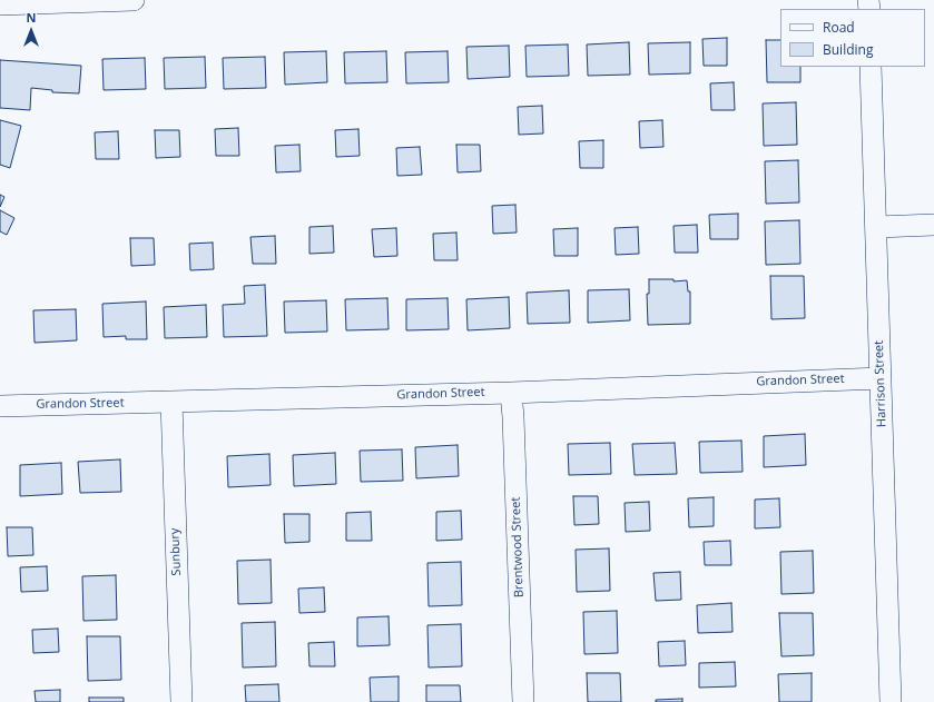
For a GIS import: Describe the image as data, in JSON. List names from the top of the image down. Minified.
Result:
{"streets":{"street":["Grandon Street","Harrison Street","Brentwood Street","Sunbury"]},"crossings":[["Grandon Street","Harrison Street"],["Grandon Street","Brentwood Street"],["Grandon Street","Sunbury"]],"legend":["Road","Building"],"north":"top"}
